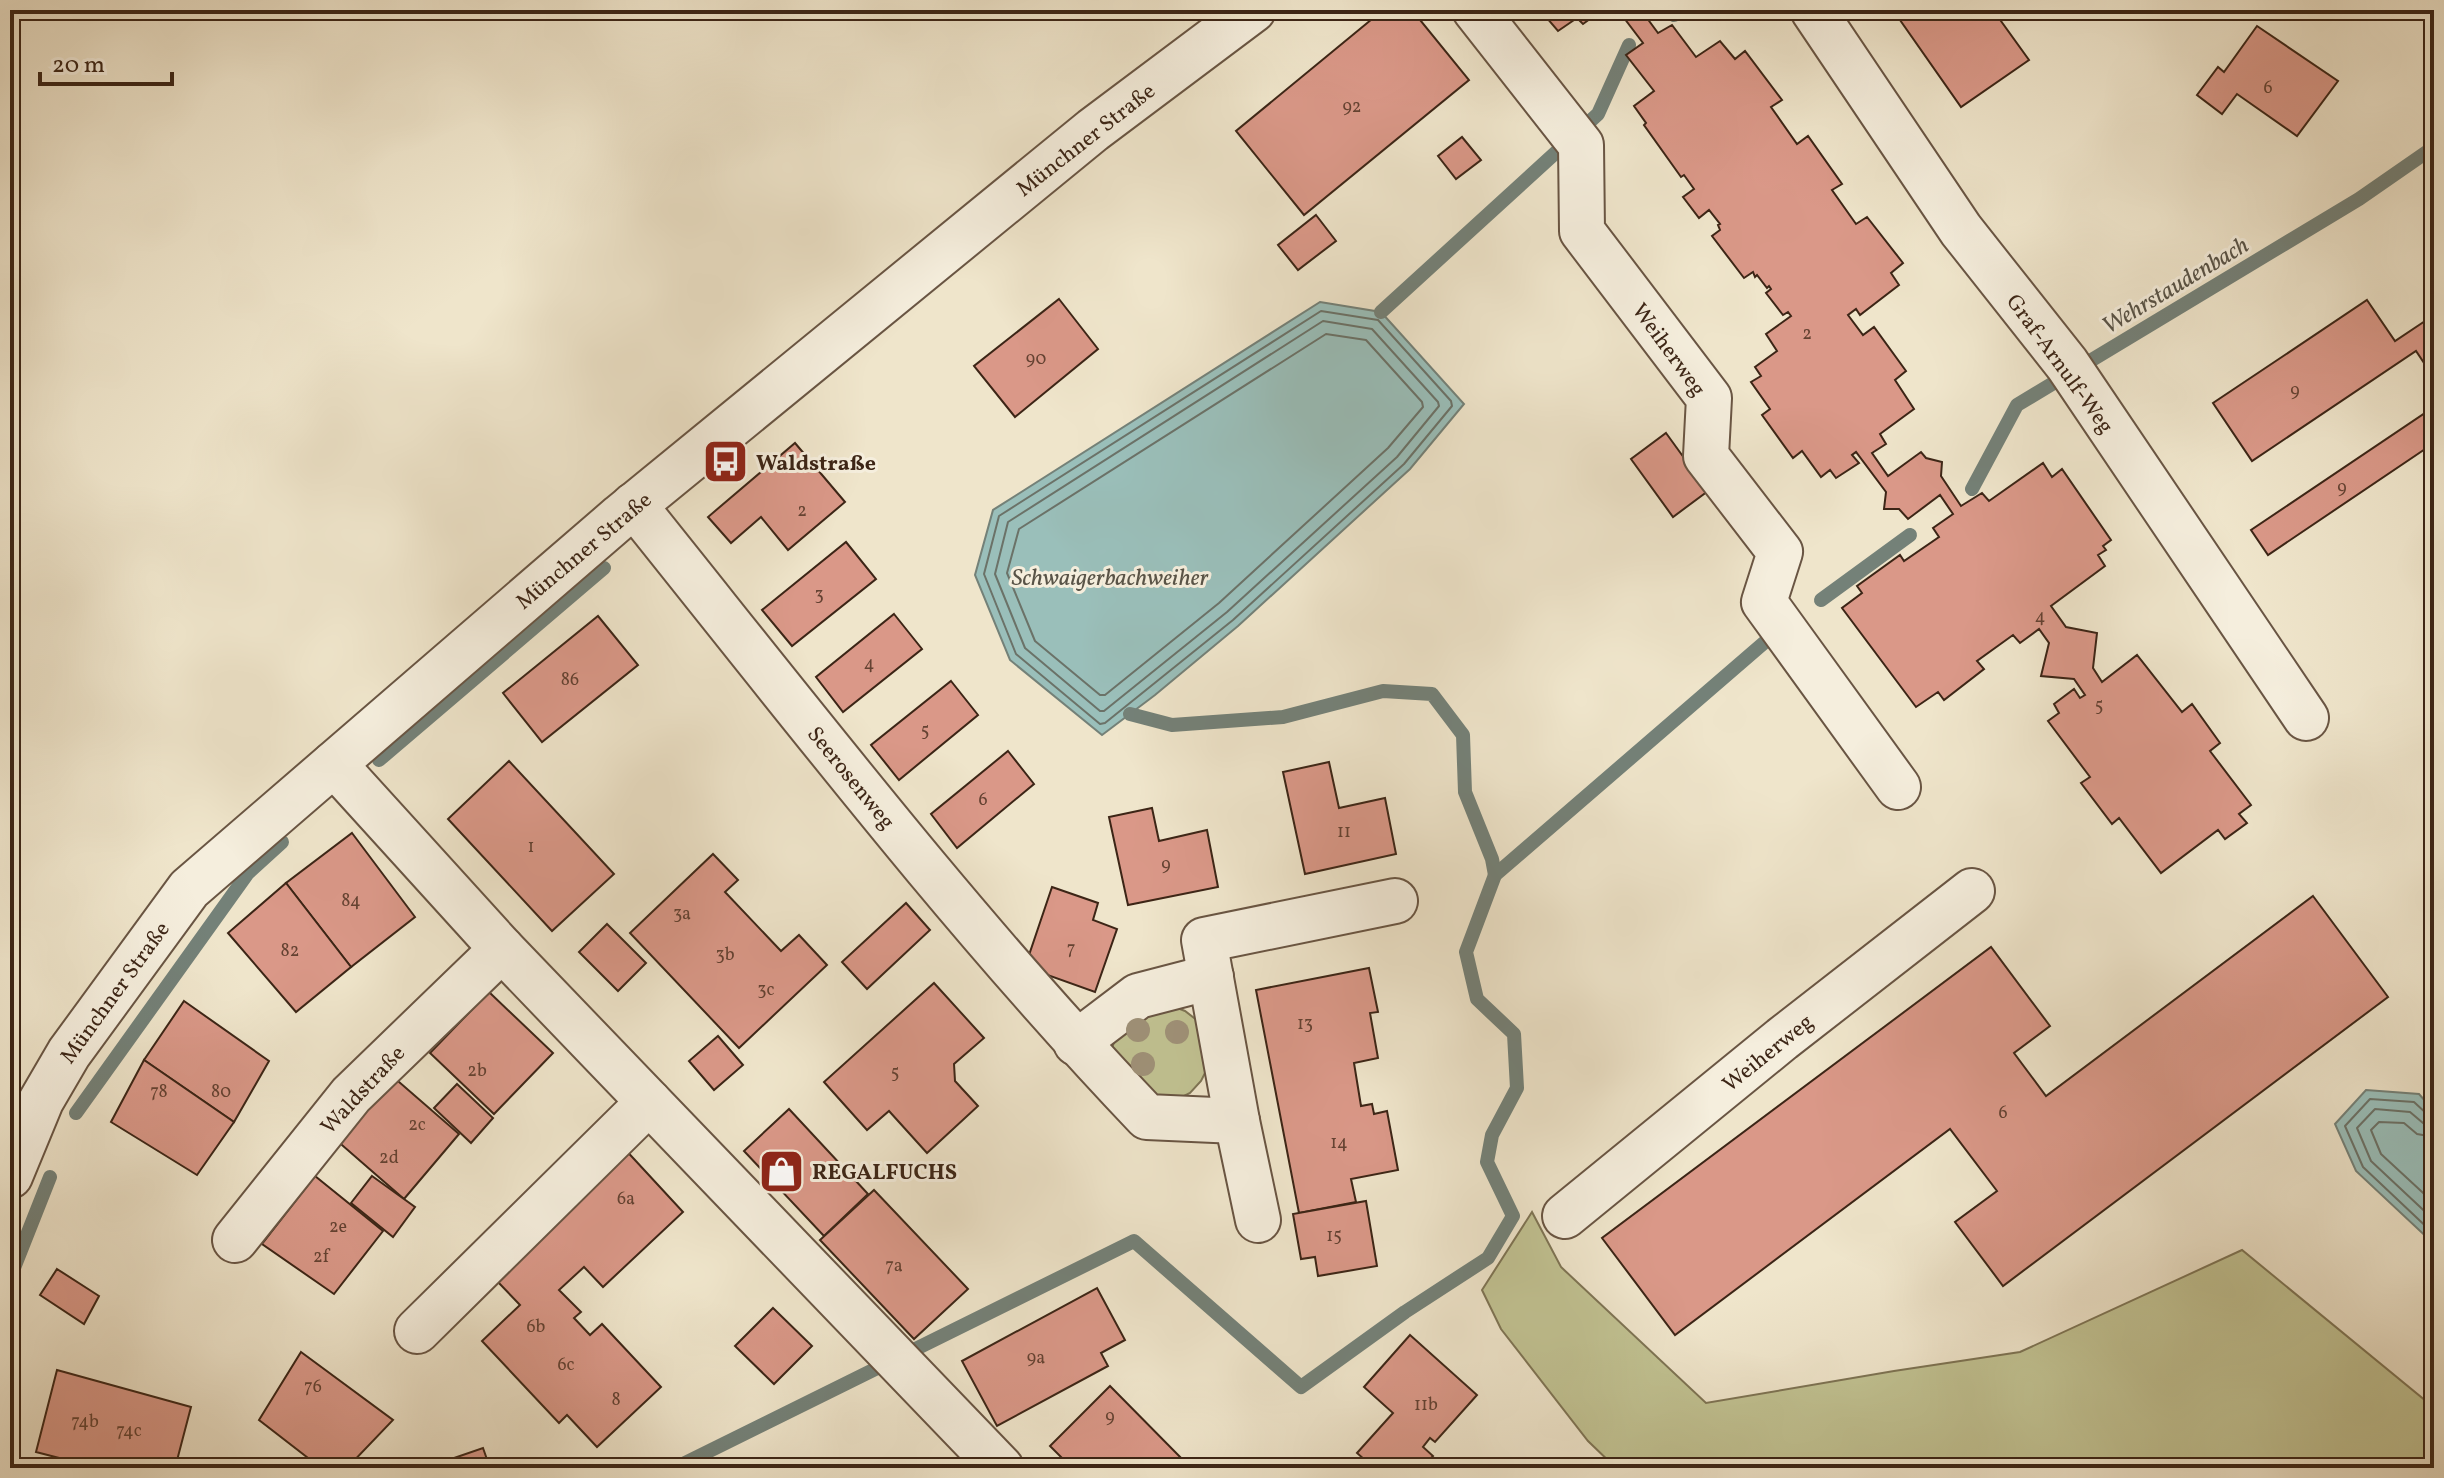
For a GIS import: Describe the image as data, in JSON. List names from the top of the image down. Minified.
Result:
{"streets":{"street":["Münchner Straße","Weiherweg","Graf-Arnulf-Weg","Seerosenweg","Waldstraße"]},"crossings":[["Münchner Straße","Seerosenweg"]],"water":["Wehrstaudenbach","Schwaigerbachweiher"],"places":{"bus stop":["Waldstraße"],"shop":["REGALFUCHS"]},"house_numbers":["6","92","2","90","9","9","2","3","4","4","86","5","5","6","11","1","9","84","3a","7","82","3b","3c","13","2b","5","78","80","6","2c","14","2d","6a","2e","15","2f","7a","6b","9a","6c","76","8","11b","9","74b","74c"],"scale_bar":"20 m"}
